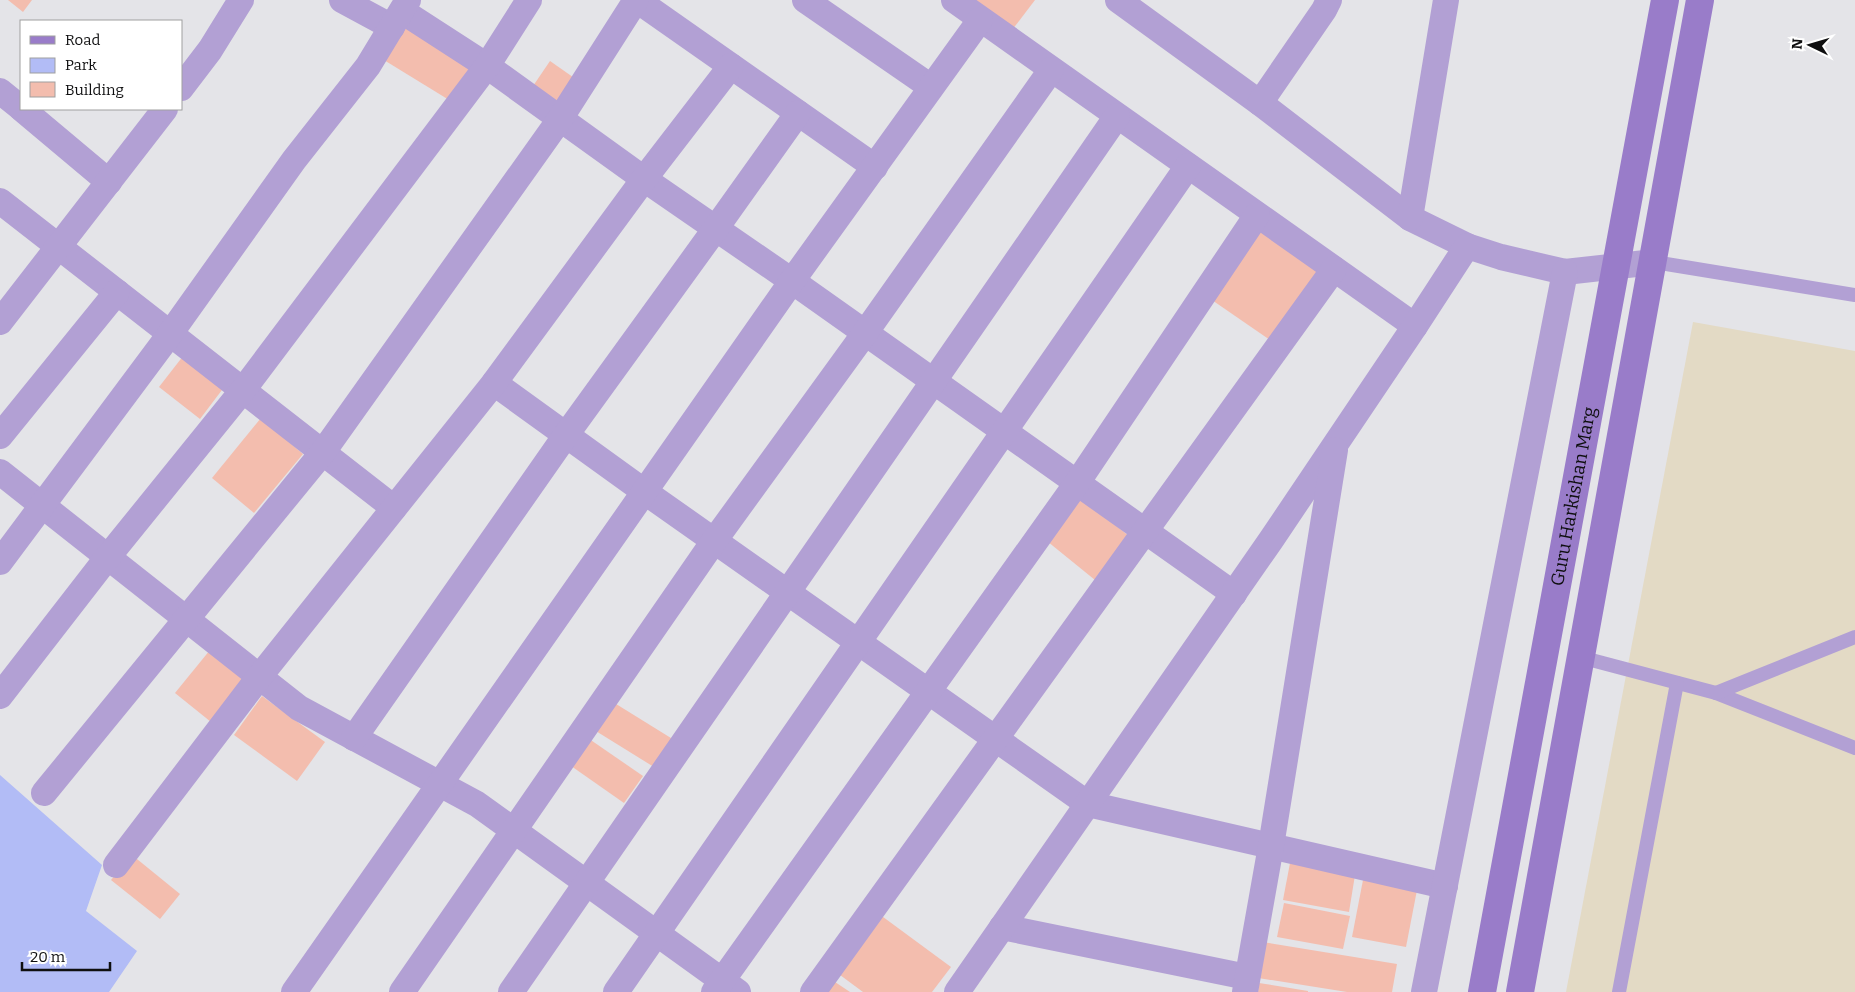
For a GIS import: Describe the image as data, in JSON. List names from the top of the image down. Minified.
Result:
{"streets":{"main road":["Guru Harkishan Marg"]},"legend":["Road","Park","Building"],"scale_bar":"20 m","north":"left"}
